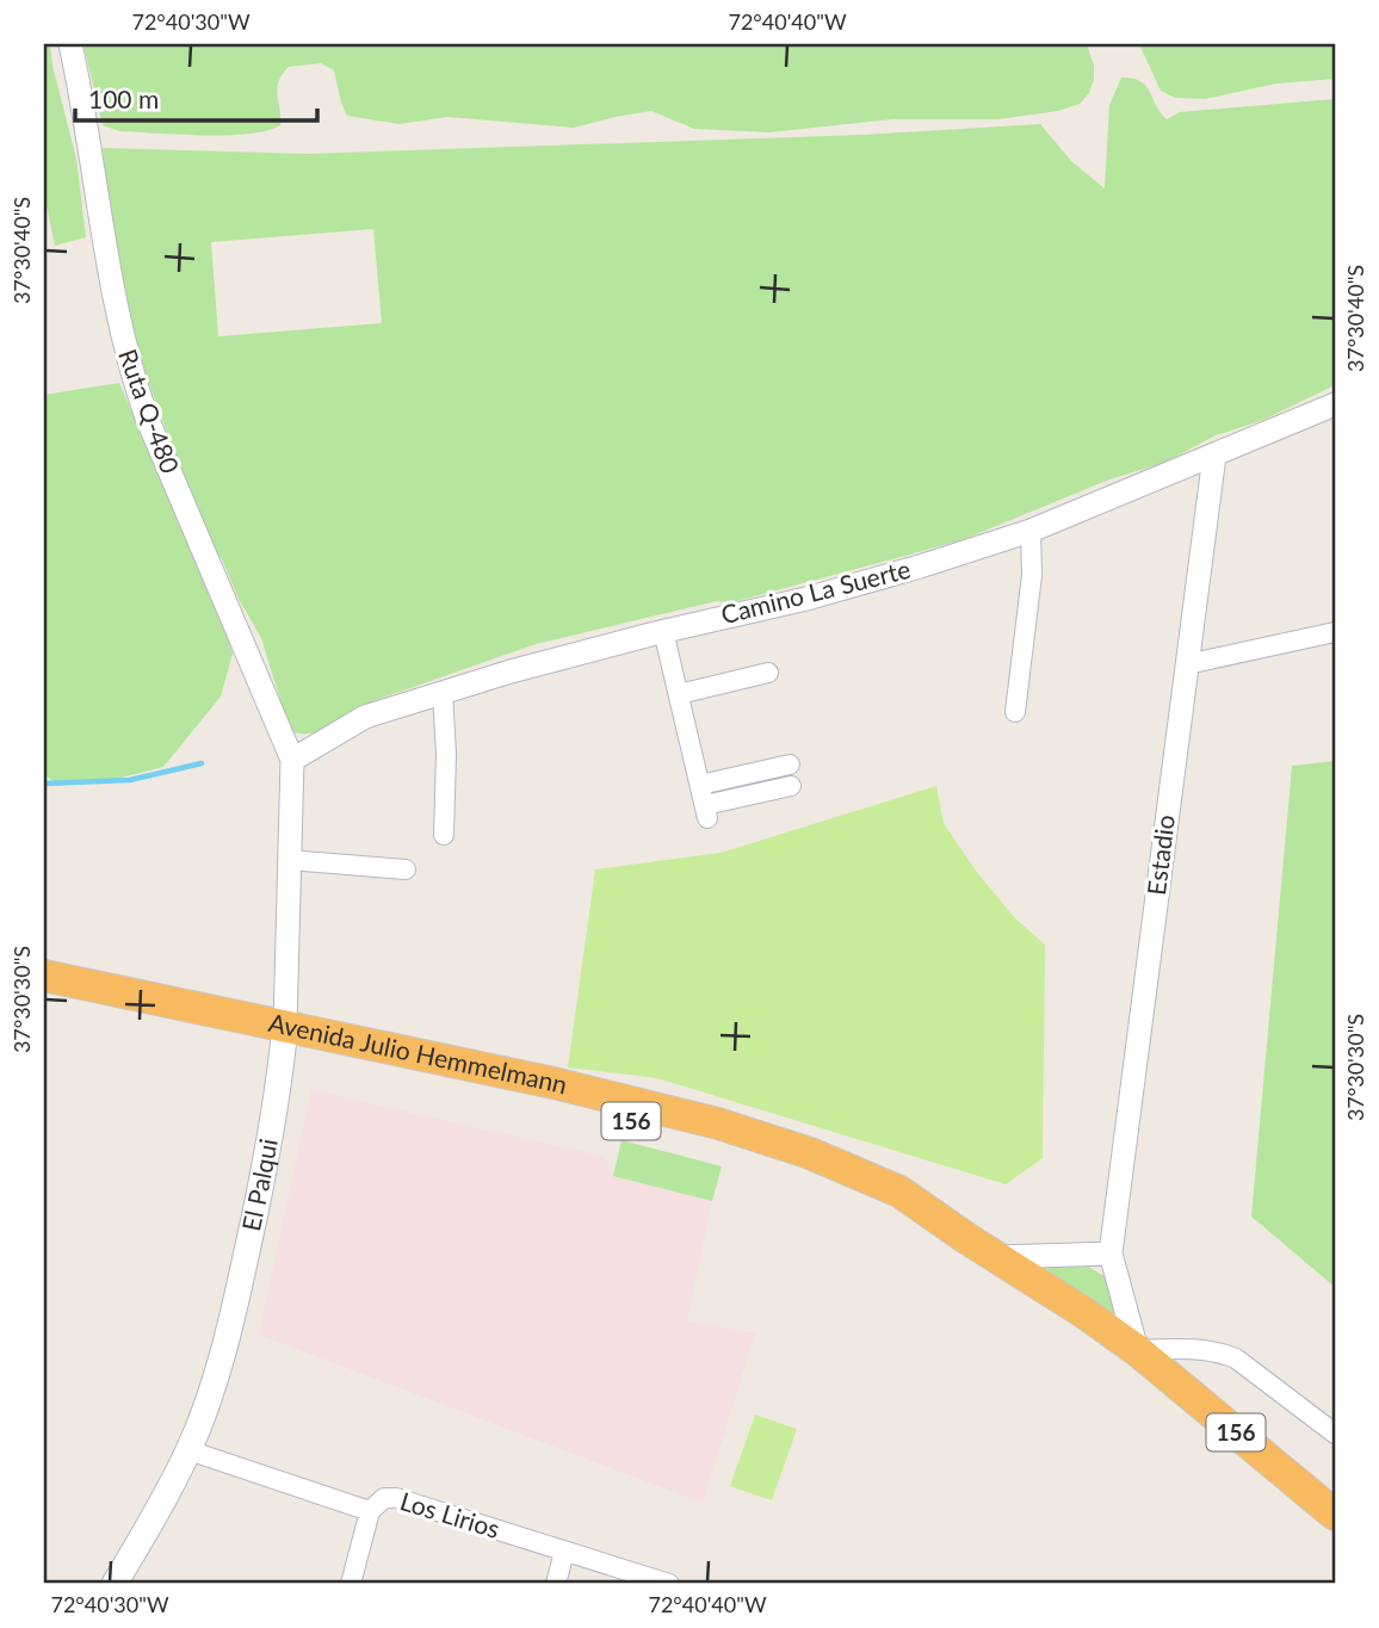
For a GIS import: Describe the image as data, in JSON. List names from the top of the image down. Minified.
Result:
{"streets":{"highway":["Avenida Julio Hemmelmann","156"],"main road":["El Palqui"],"street":["Ruta Q-480","Camino La Suerte","Estadio","Los Lirios"]},"crossings":[["Ruta Q-480","Camino La Suerte"],["Ruta Q-480","El Palqui"],["Camino La Suerte","Estadio"],["Camino La Suerte","El Palqui"],["Estadio","Avenida Julio Hemmelmann"],["Avenida Julio Hemmelmann","El Palqui"],["El Palqui","Los Lirios"]],"scale_bar":"100 m","coordinates":["72°40'30\"W","72°40'40\"W","37°30'40\"S","37°30'30\"S"]}
